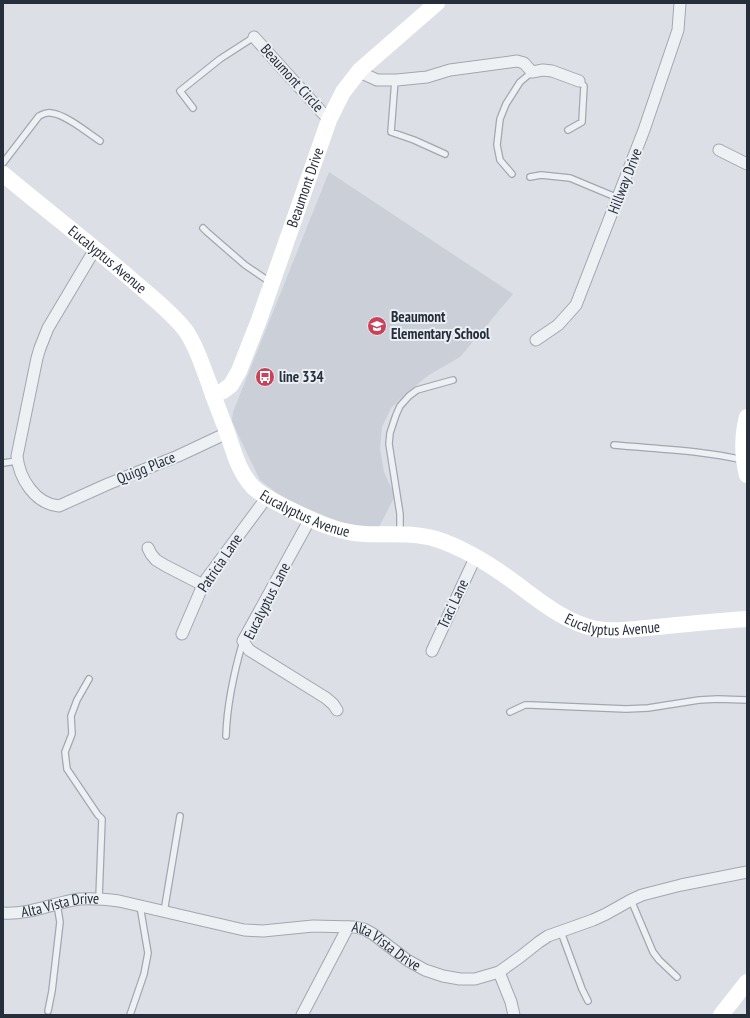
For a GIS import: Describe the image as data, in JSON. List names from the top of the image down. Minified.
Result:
{"streets":{"main road":["Beaumont Drive","Eucalyptus Avenue"],"street":["Beaumont Circle","Hillway Drive","Quigg Place","Patricia Lane","Eucalyptus Lane","Traci Lane","Alta Vista Drive"]},"crossings":[["Beaumont Circle","Beaumont Drive"],["Beaumont Drive","Eucalyptus Avenue"],["Eucalyptus Avenue","Quigg Place"],["Eucalyptus Avenue","Patricia Lane"],["Eucalyptus Avenue","Eucalyptus Lane"],["Eucalyptus Avenue","Traci Lane"]],"places":{"school or university":["Beaumont Elementary School"],"bus stop":["line 334"]}}
